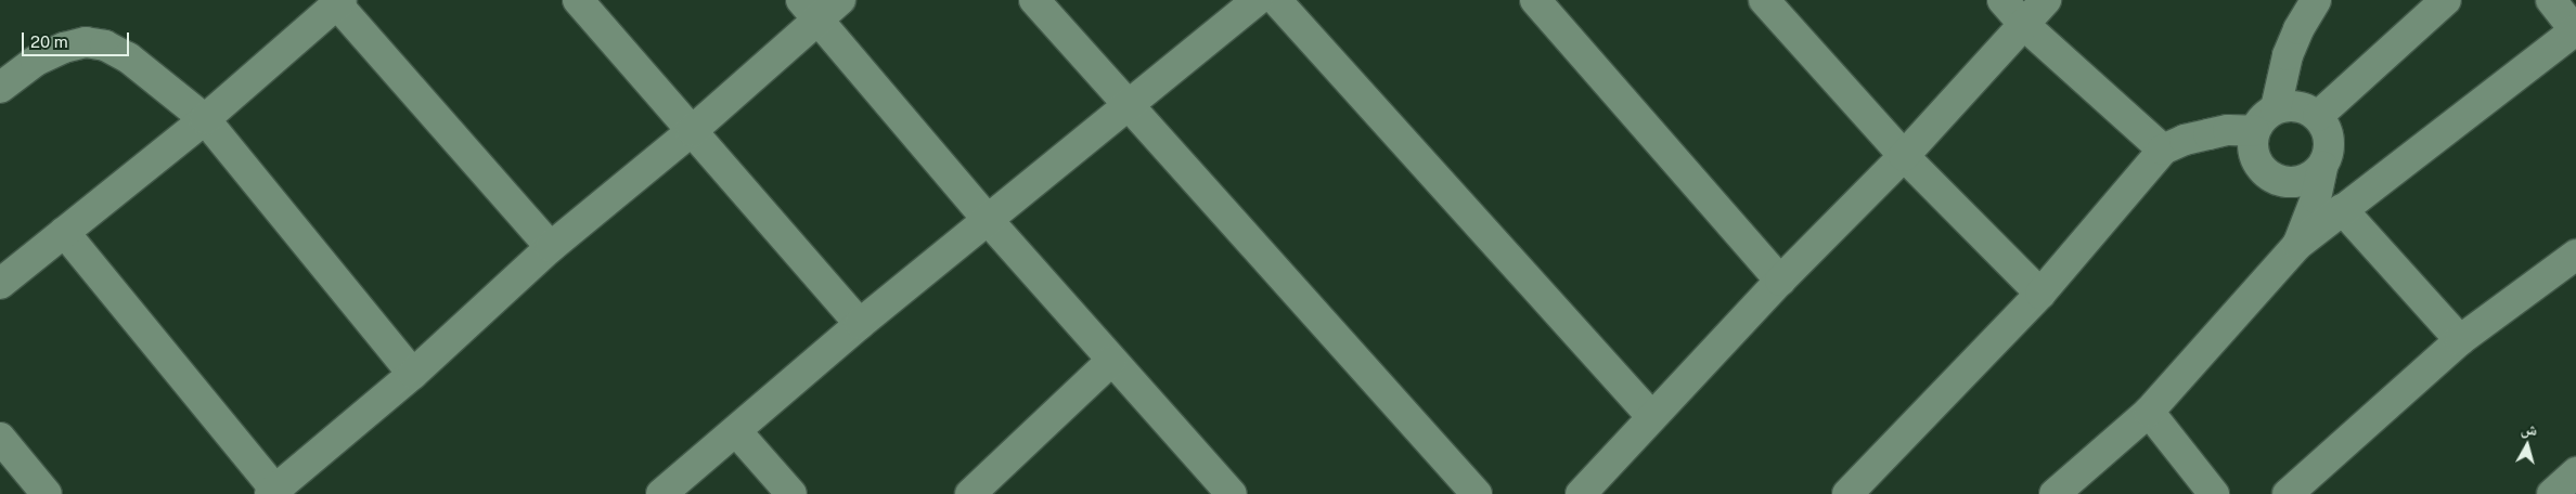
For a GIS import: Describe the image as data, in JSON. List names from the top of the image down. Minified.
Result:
{"scale_bar":"20 m","north":"top"}
